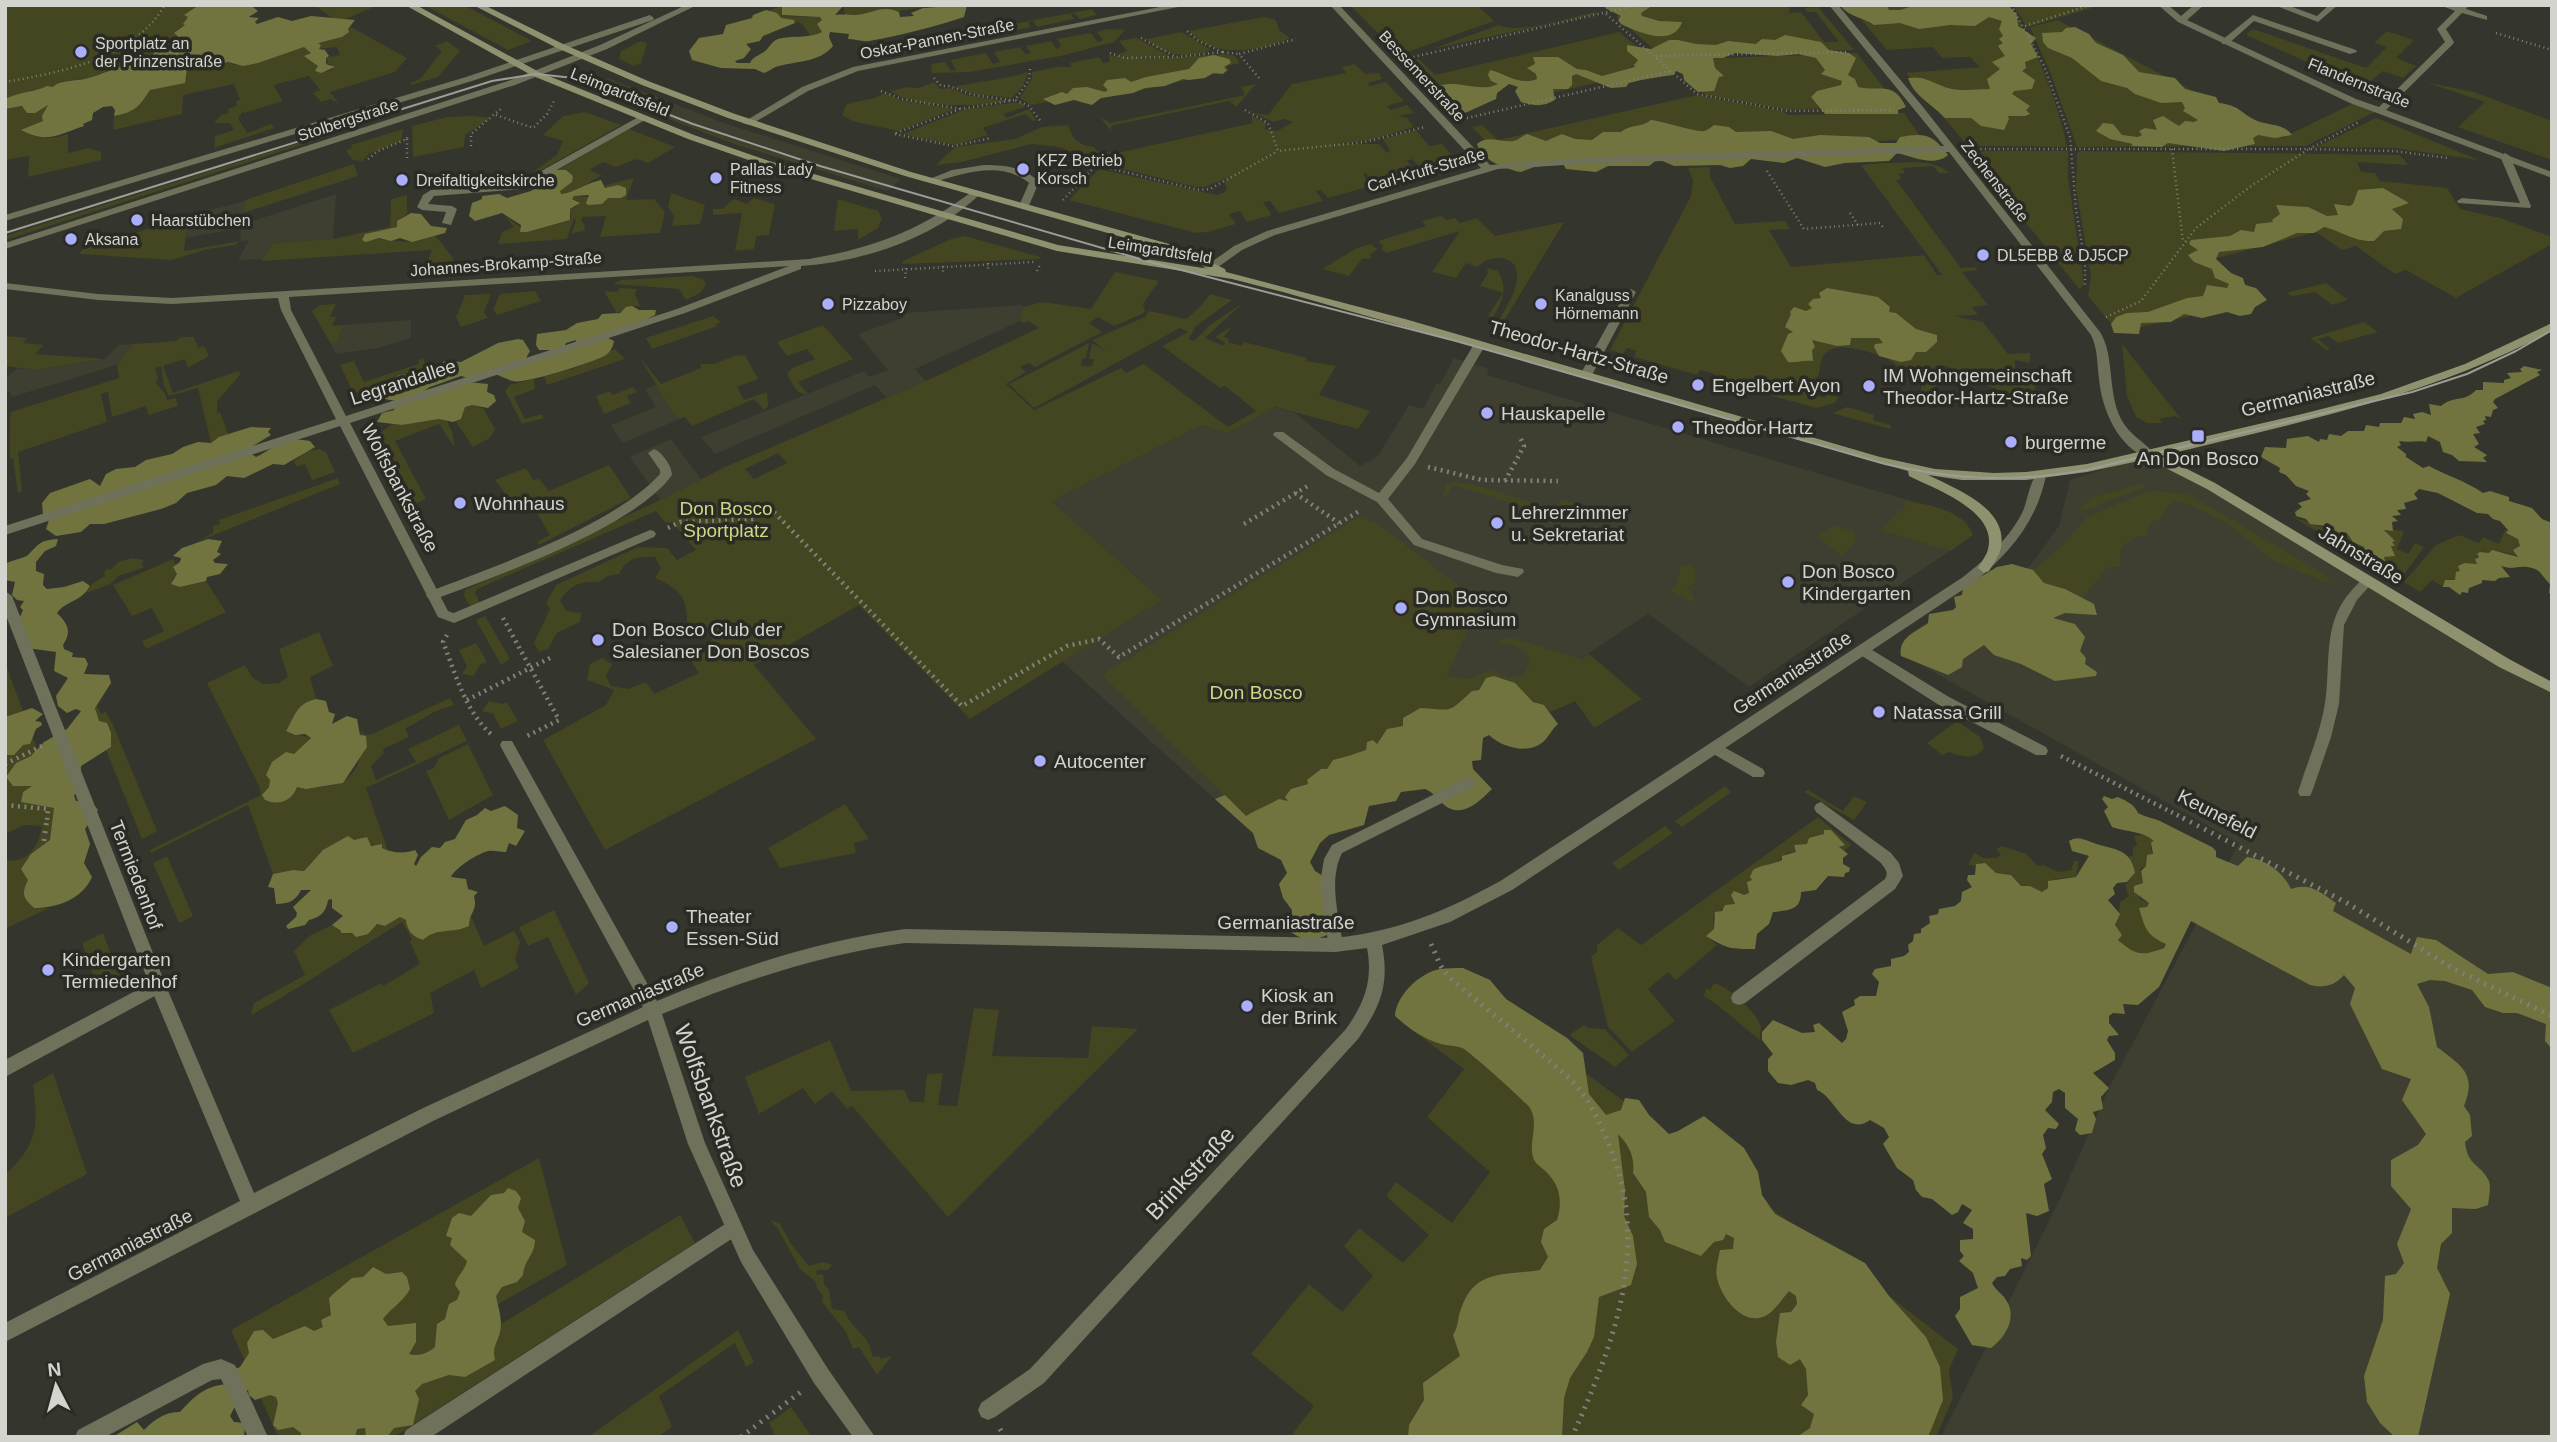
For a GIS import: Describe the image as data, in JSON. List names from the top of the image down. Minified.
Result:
{"streets":{"main road":["Leimgardtsfeld","Theodor-Hartz-Straße","Germaniastraße","Jahnstraße"],"street":["Oskar-Pannen-Straße","Bessemerstraße","Flandernstraße","Stolbergstraße","Carl-Kruft-Straße","Zechenstraße","Johannes-Brokamp-Straße","Legrandallee","Wolfsbankstraße","Termiedenhof","Brinkstraße"],"path":["Keunefeld"]},"crossings":[["Oskar-Pannen-Straße","Leimgardtsfeld"],["Bessemerstraße","Carl-Kruft-Straße"],["Leimgardtsfeld","Stolbergstraße"],["Leimgardtsfeld","Carl-Kruft-Straße"],["Leimgardtsfeld","Johannes-Brokamp-Straße"],["Leimgardtsfeld","Theodor-Hartz-Straße"],["Carl-Kruft-Straße","Zechenstraße"],["Zechenstraße","Germaniastraße"],["Zechenstraße","Jahnstraße"],["Johannes-Brokamp-Straße","Legrandallee"],["Johannes-Brokamp-Straße","Wolfsbankstraße"],["Theodor-Hartz-Straße","Germaniastraße"],["Legrandallee","Wolfsbankstraße"],["Germaniastraße","Wolfsbankstraße"],["Germaniastraße","Jahnstraße"],["Germaniastraße","Termiedenhof"],["Germaniastraße","Brinkstraße"]],"parks":["Don Bosco Sportplatz","Don Bosco"],"places":{"other":["Sportplatz an der Prinzenstraße","KFZ Betrieb Korsch","Pallas Lady Fitness","Dreifaltigkeitskirche","Haarstübchen","Aksana","DL5EBB & DJ5CP","Pizzaboy","Kanalguss Hörnemann","Engelbert Ayon","IM Wohngemeinschaft Theodor-Hartz-Straße","Hauskapelle","Theodor Hartz","burgerme","Wohnhaus","Lehrerzimmer u. Sekretariat","Don Bosco Kindergarten","Don Bosco Gymnasium","Don Bosco Club der Salesianer Don Boscos","Natassa Grill","Autocenter","Theater Essen-Süd","Kindergarten Termiedenhof","Kiosk an der Brink"],"transit":["An Don Bosco"]},"north":"top"}
